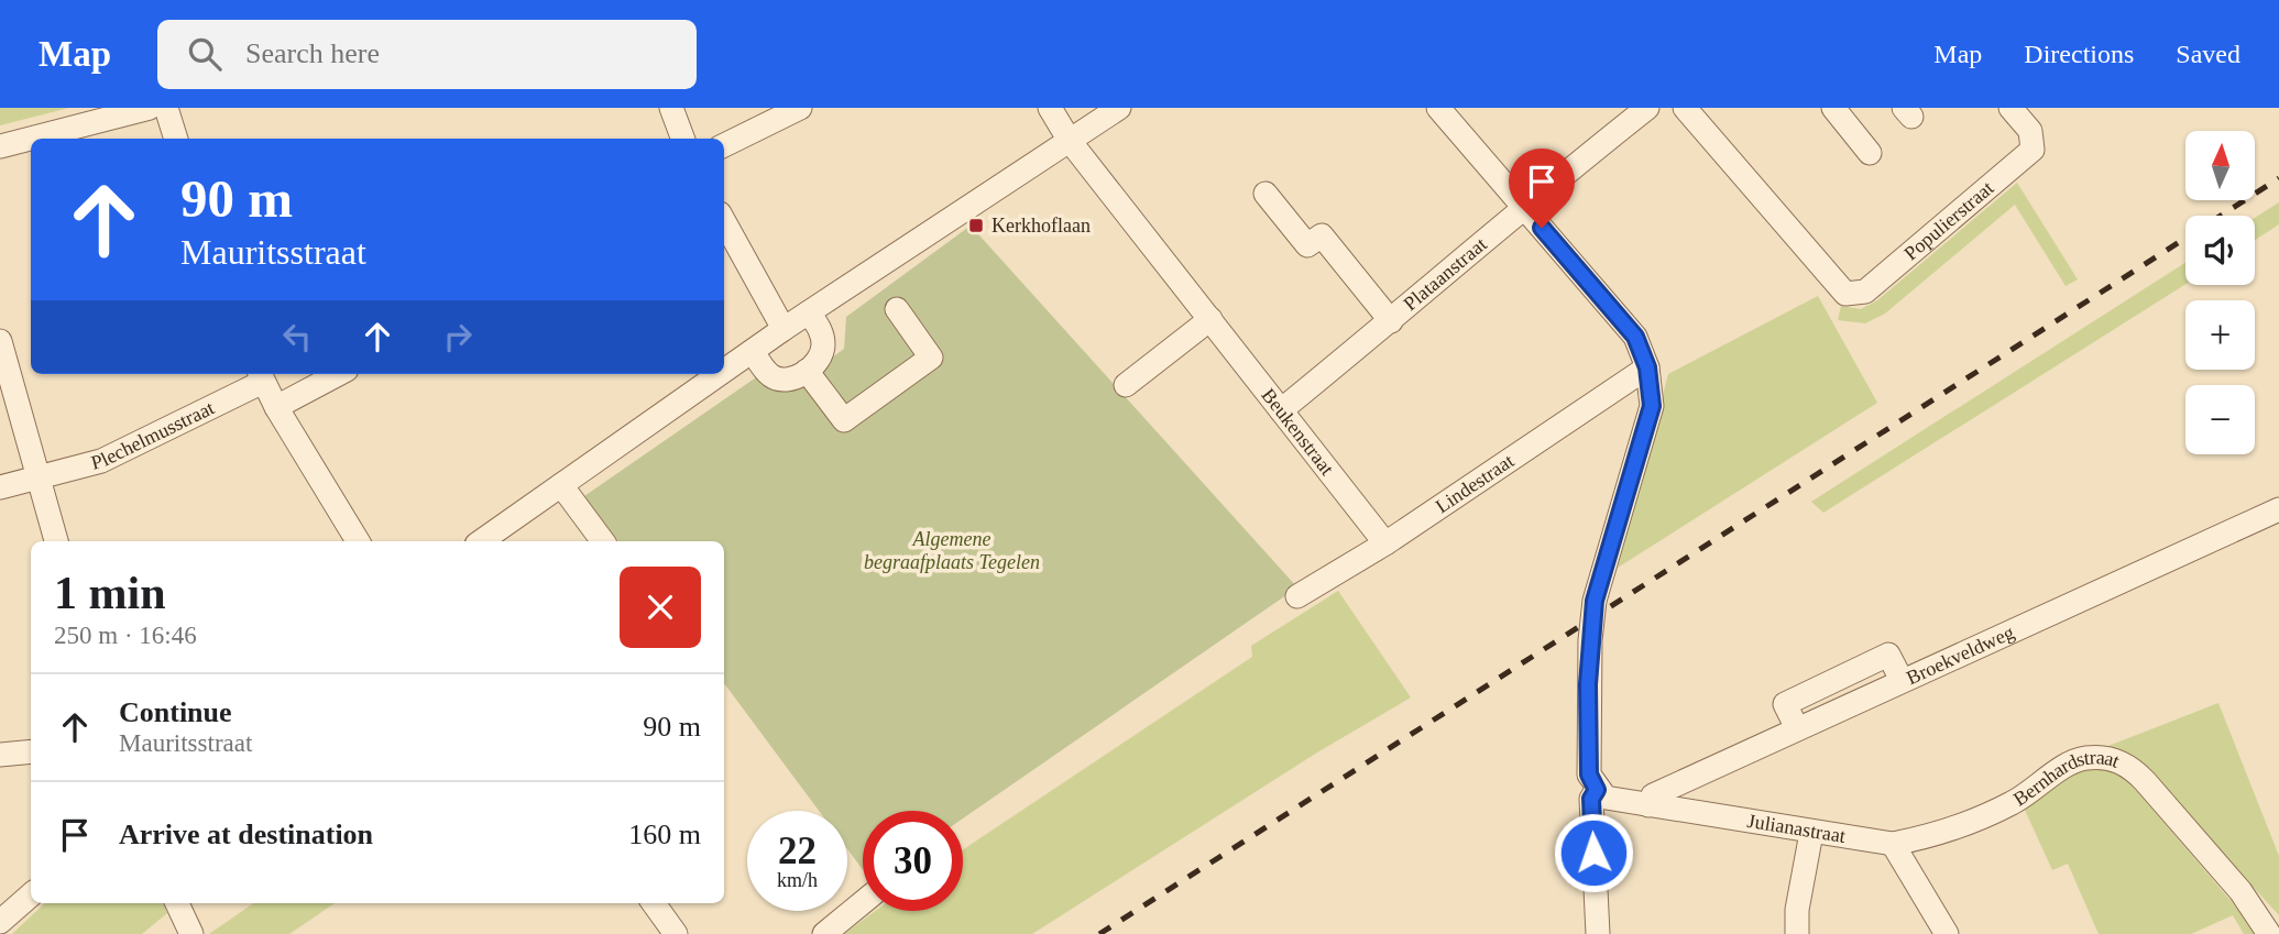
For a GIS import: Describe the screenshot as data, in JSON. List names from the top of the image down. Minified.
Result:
{"streets":{"street":["Populierstraat","Plataanstraat","Beukenstraat","Plechelmusstraat","Lindestraat","Broekveldweg","Bernhardstraat","Julianastraat"]},"crossings":[["Plataanstraat","Beukenstraat"],["Beukenstraat","Lindestraat"],["Broekveldweg","Julianastraat"],["Bernhardstraat","Julianastraat"]],"parks":["Algemene begraafplaats Tegelen"],"places":{"transit":["Kerkhoflaan"]},"north":"top","page":{"header":"Map","search":"Search here","nav":["Map","Directions","Saved"],"map_buttons":["+","−"],"turn":["90 m","Mauritsstraat"],"heading":["1 min","250 m · 16:46"],"list":[{"name":"Continue","note":"Mauritsstraat","value":"90 m"},{"name":"Arrive at destination","value":"160 m"}],"speed":"22 km/h","limit":"30"}}
